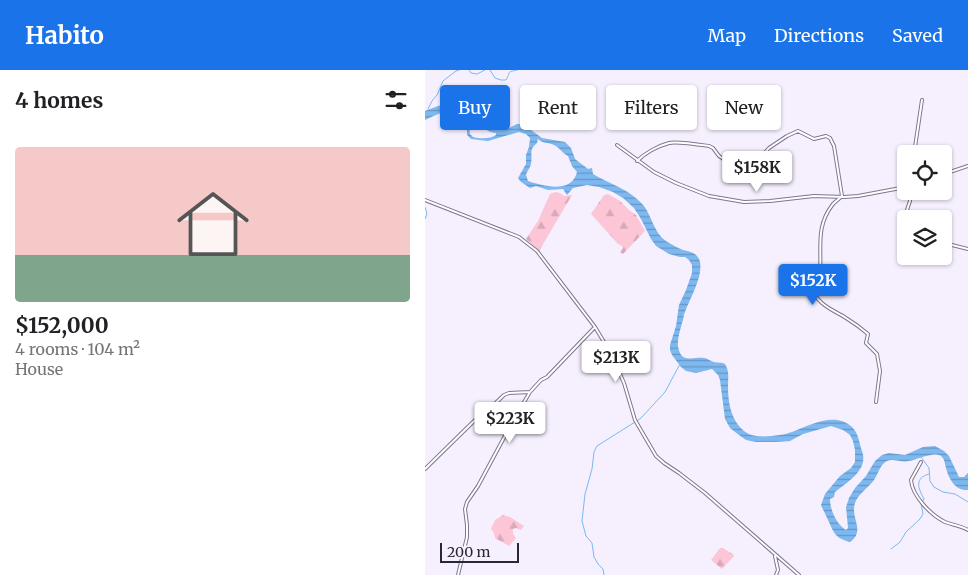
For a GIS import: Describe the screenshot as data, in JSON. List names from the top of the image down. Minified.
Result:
{"scale_bar":"200 m","page":{"header":"Habito","nav":["Map","Directions","Saved"],"heading":"4 homes","chip":["Buy","Rent","Filters","New"],"list":[{"name":"$152,000","note":"4 rooms · 104 m² · House"}],"price":["$158K","$152K","$213K","$223K"],"scale":"200 m"}}
